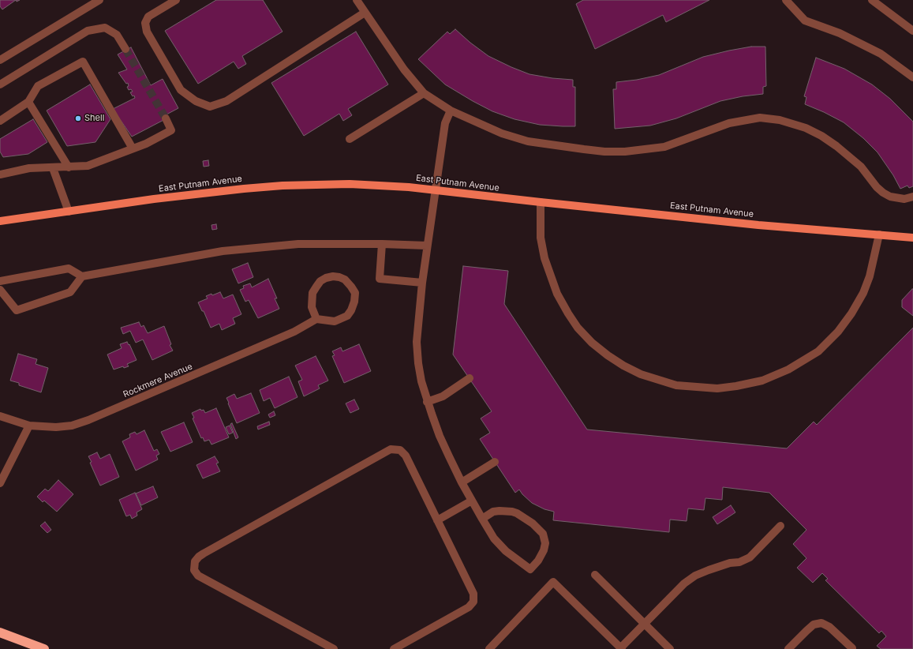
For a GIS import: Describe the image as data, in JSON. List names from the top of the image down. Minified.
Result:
{"streets":{"main road":["East Putnam Avenue"],"street":["Rockmere Avenue"]},"places":["Shell"]}
